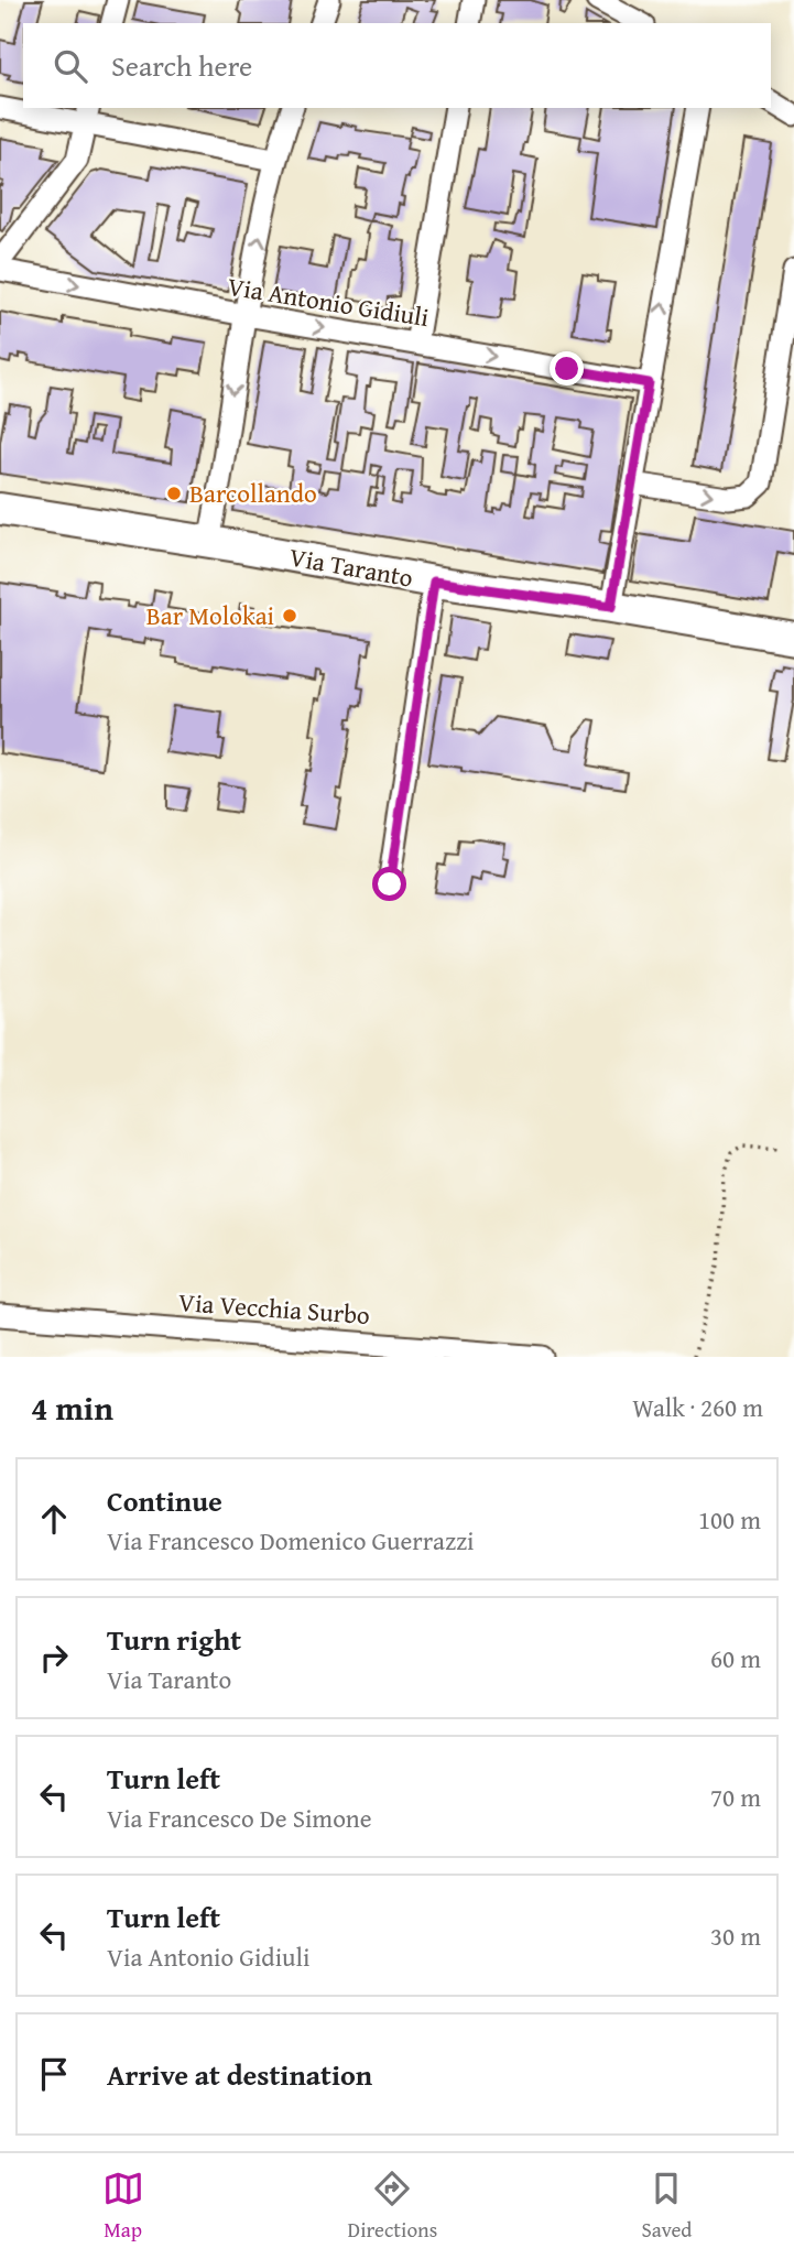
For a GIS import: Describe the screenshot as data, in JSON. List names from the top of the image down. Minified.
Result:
{"streets":{"main road":["Via Taranto"],"street":["Via Antonio Gidiuli","Via Vecchia Surbo"]},"places":["Barcollando","Bar Molokai"],"page":{"search":"Search here","heading":["4 min","Walk · 260 m"],"list":[["Continue","Via Francesco Domenico Guerrazzi","100 m"],["Turn right","Via Taranto","60 m"],["Turn left","Via Francesco De Simone","70 m"],["Turn left","Via Antonio Gidiuli","30 m"],"Arrive at destination"],"nav":["Map","Directions","Saved"]}}
